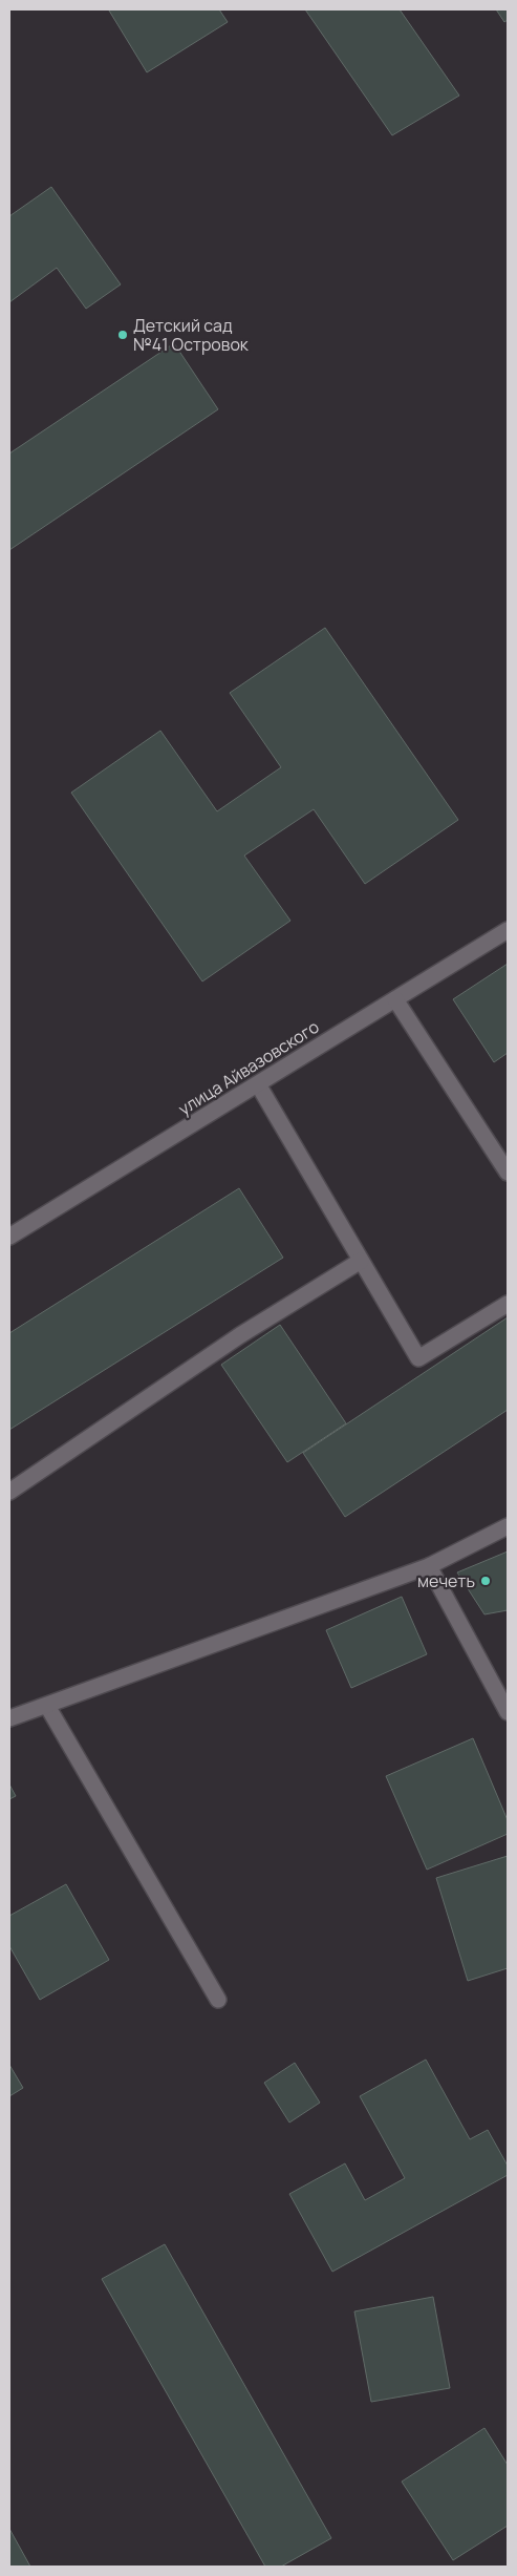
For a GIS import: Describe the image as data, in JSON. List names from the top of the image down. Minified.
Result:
{"streets":{"street":["улица Айвазовского"]},"places":["Детский сад №41 Островок","мечеть"]}
